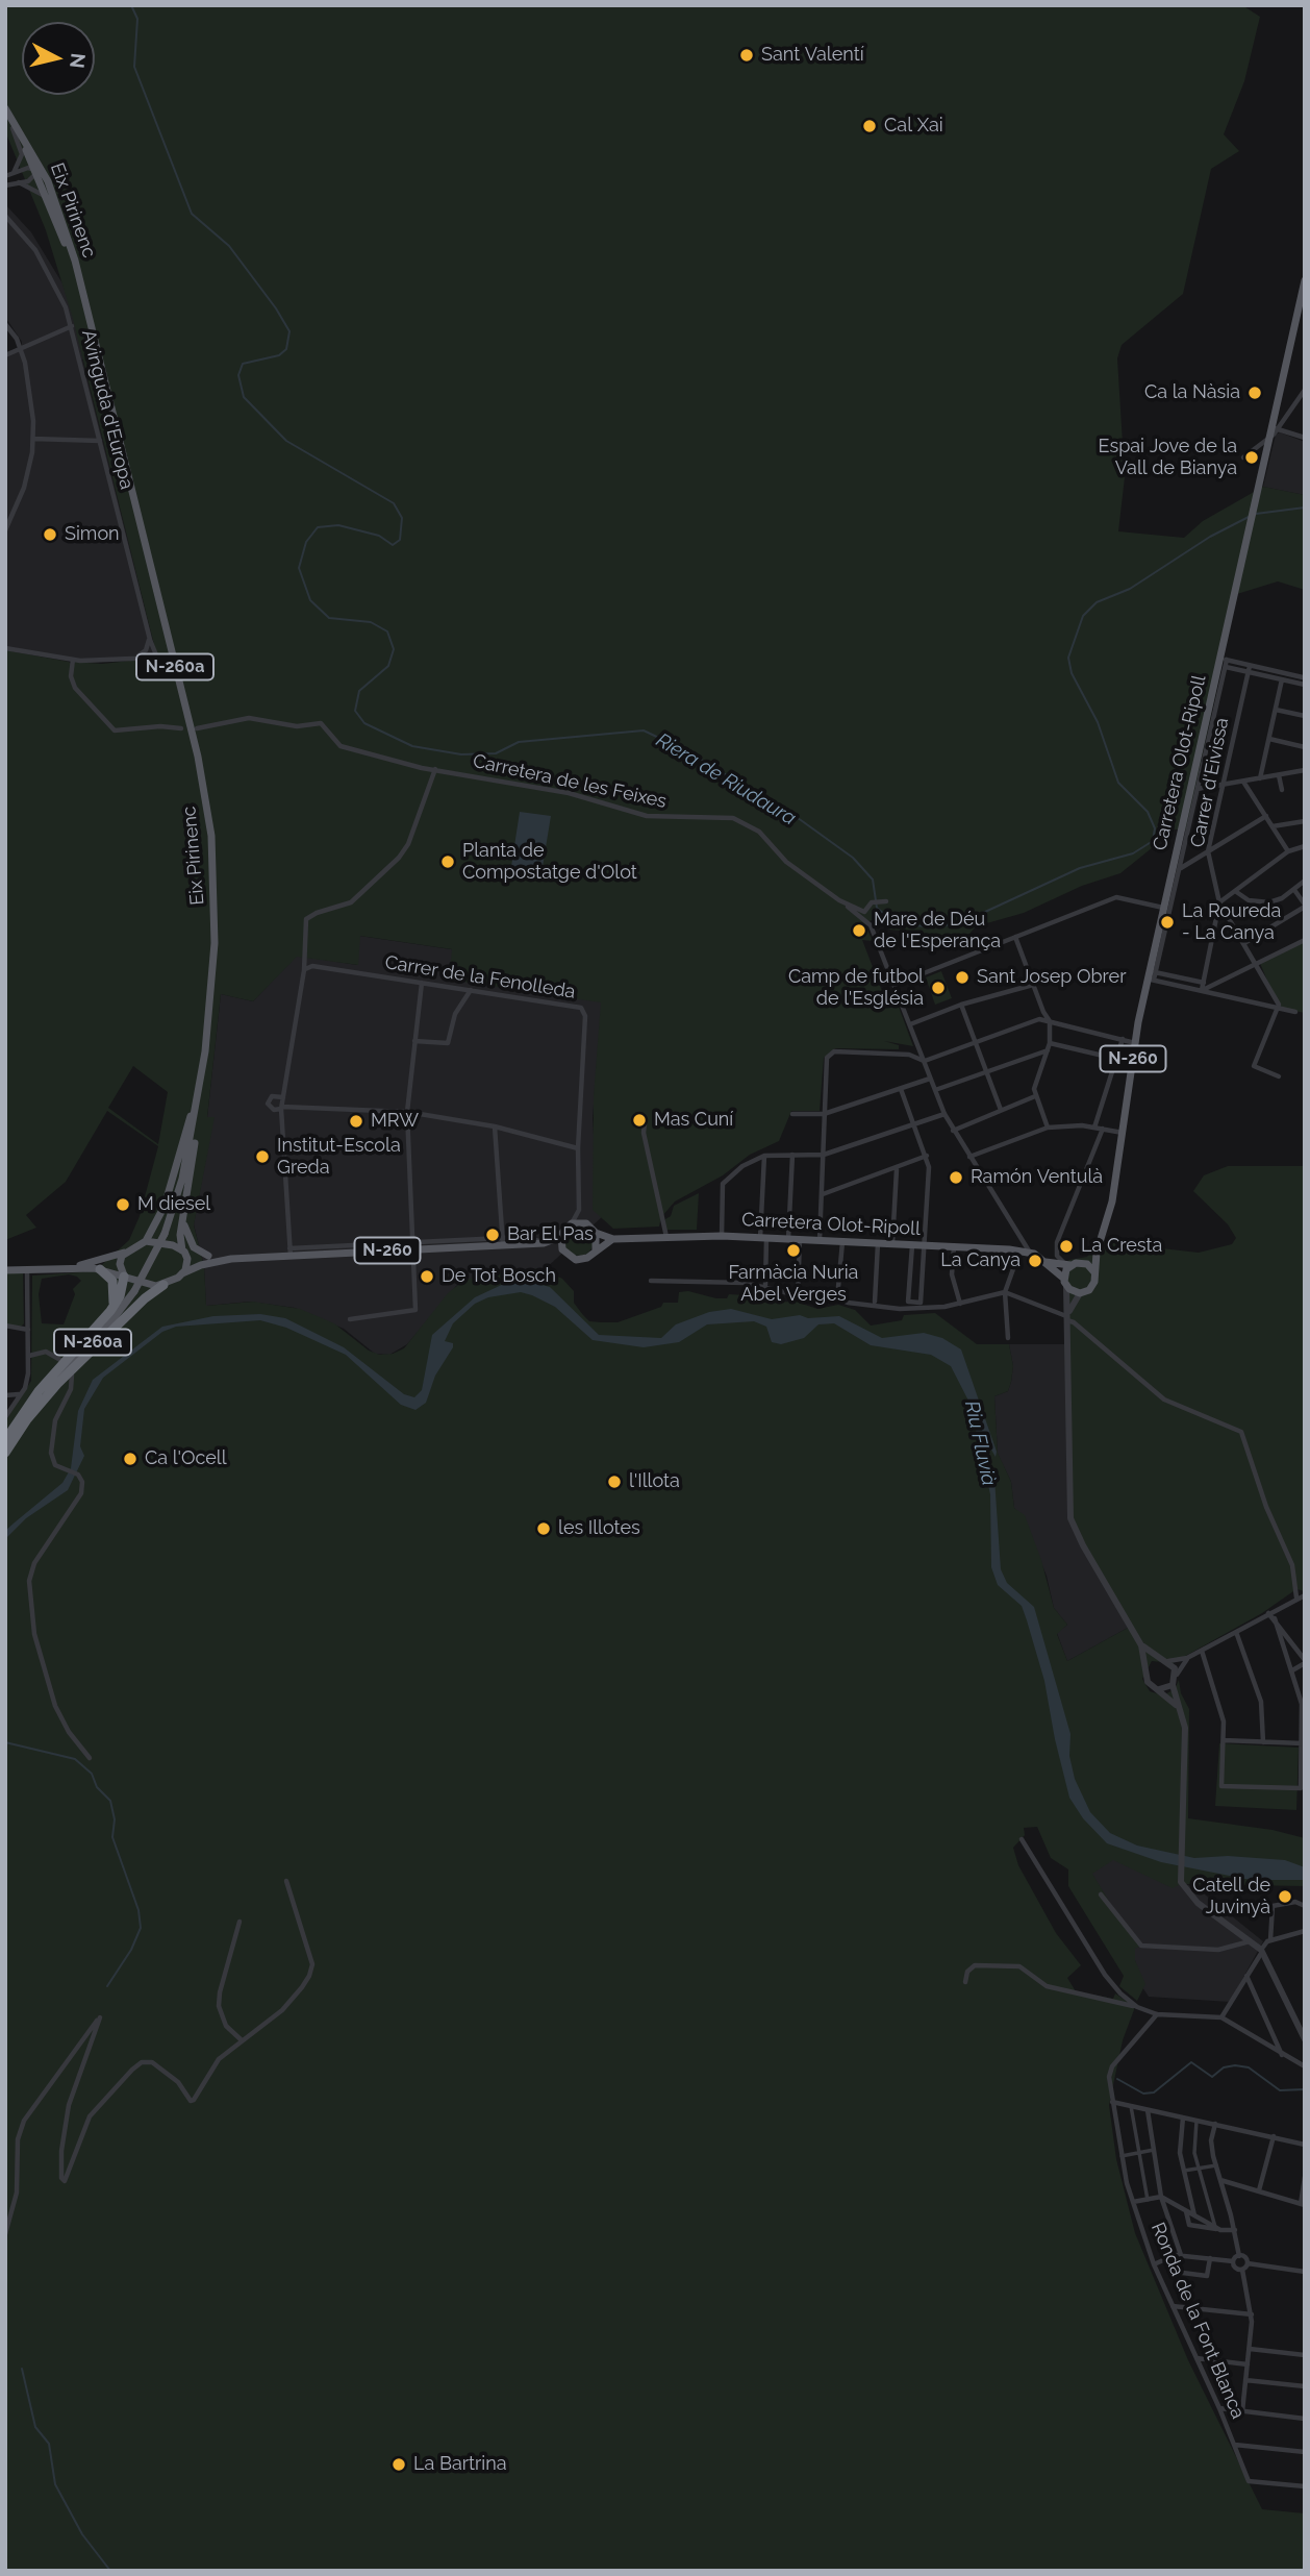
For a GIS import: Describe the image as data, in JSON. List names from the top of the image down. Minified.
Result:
{"streets":{"highway":["Eix Pirinenc","N-260"],"main road":["N-260a","Carretera Olot-Ripoll"],"street":["Avinguda d'Europa","Carretera de les Feixes","Carrer d'Eivissa","Carrer de la Fenolleda","Ronda de la Font Blanca"]},"crossings":[["Eix Pirinenc","Avinguda d'Europa"],["Eix Pirinenc","N-260a"],["Eix Pirinenc","N-260"],["N-260a","N-260"],["Carretera Olot-Ripoll","N-260"]],"water":["Riera de Riudaura","Riu Fluvià"],"places":["Sant Valentí","Cal Xai","Ca la Nàsia","Espai Jove de la Vall de Bianya","Simon","Planta de Compostatge d'Olot","La Roureda - La Canya","Mare de Déu de l'Esperança","Sant Josep Obrer","Camp de futbol de l'Església","Mas Cuní","MRW","Institut-Escola Greda","Ramón Ventulà","M diesel","Bar El Pas","La Cresta","Farmàcia Nuria Abel Verges","La Canya","De Tot Bosch","Ca l'Ocell","l'Illota","les Illotes","Catell de Juvinyà","La Bartrina"],"north":"right"}
